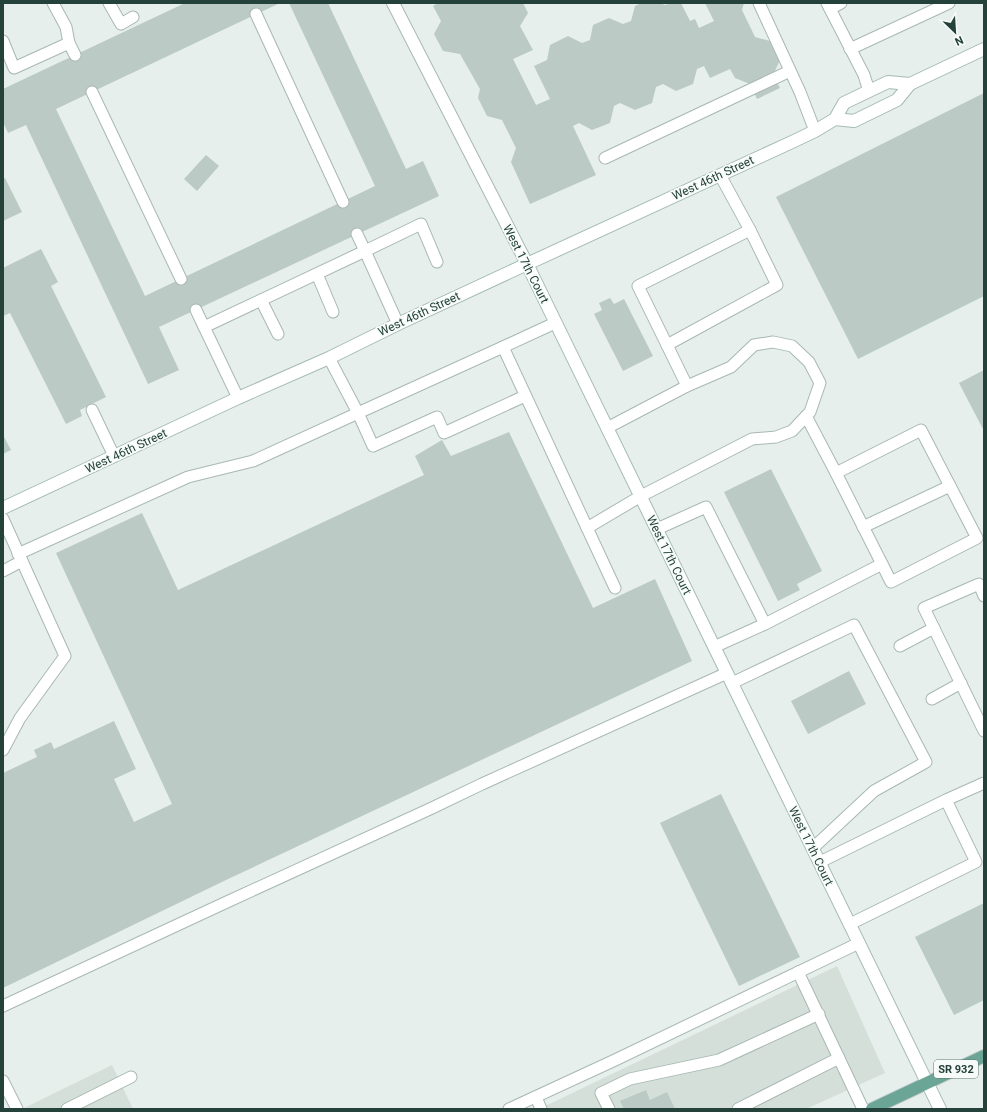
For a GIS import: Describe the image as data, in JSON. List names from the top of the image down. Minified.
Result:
{"streets":{"main road":["SR 932"],"street":["West 46th Street","West 17th Court"]},"crossings":[["West 46th Street","West 17th Court"],["West 17th Court","SR 932"]],"north":"bottom right"}
